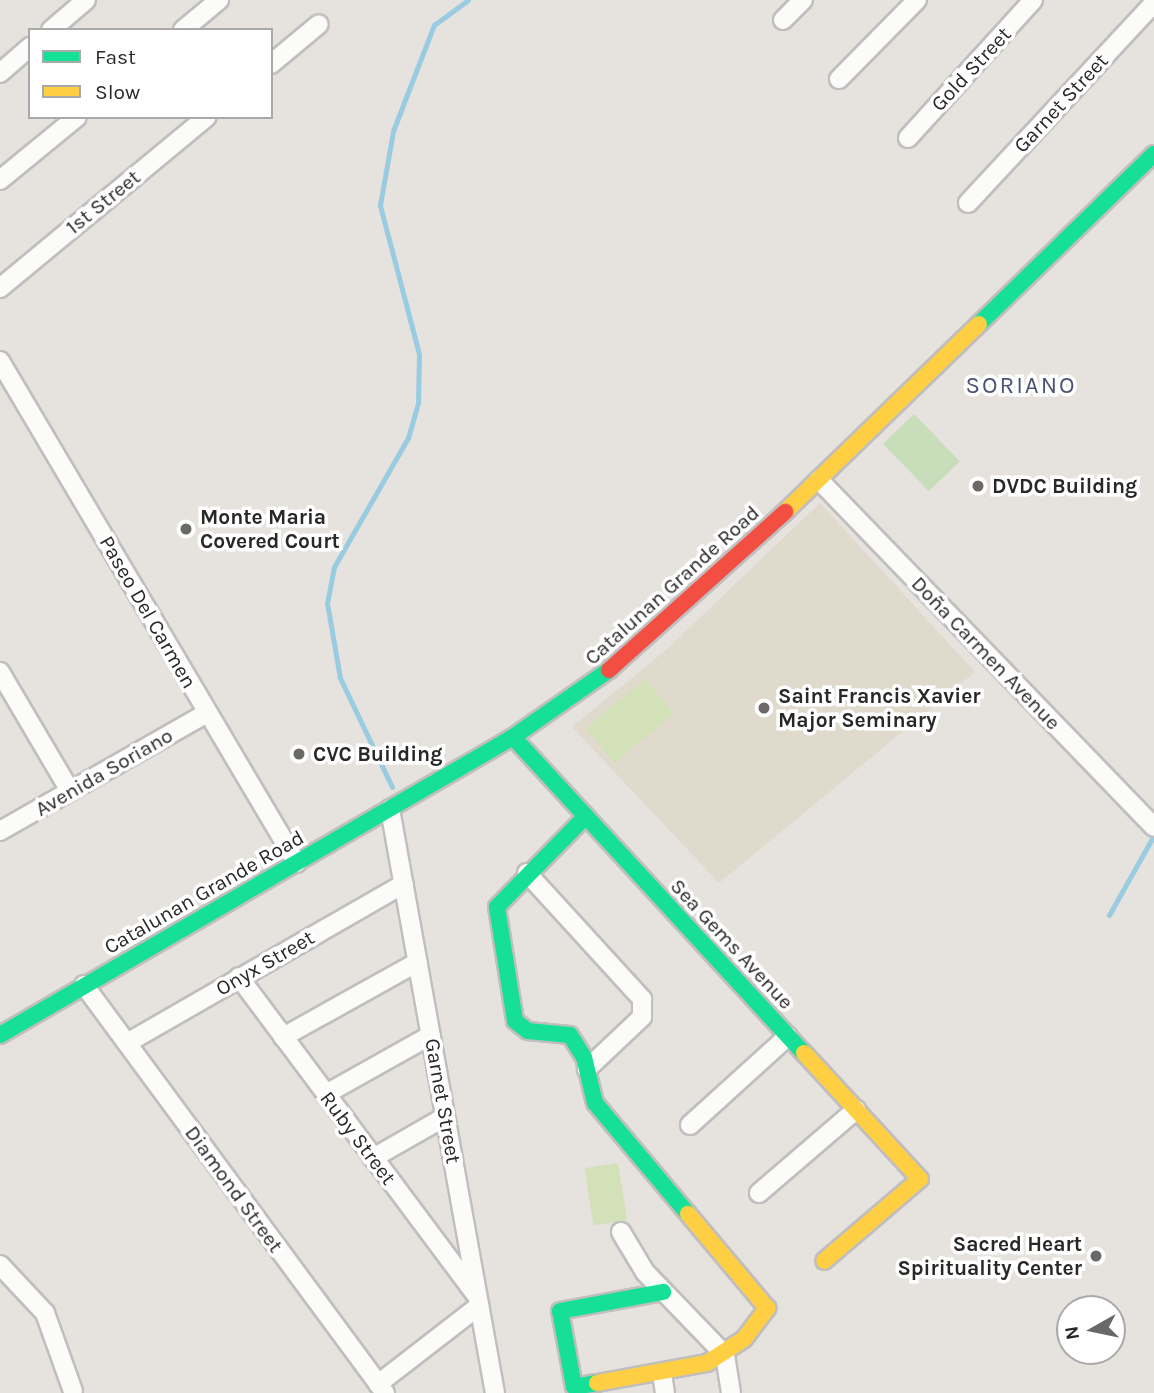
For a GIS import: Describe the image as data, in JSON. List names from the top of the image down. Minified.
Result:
{"streets":{"street":["Gold Street","Garnet Street","1st Street","Catalunan Grande Road","Paseo Del Carmen","Doña Carmen Avenue","Avenida Soriano","Sea Gems Avenue","Onyx Street","Ruby Street","Diamond Street"]},"crossings":[["Garnet Street","Catalunan Grande Road"],["Garnet Street","Onyx Street"],["Garnet Street","Ruby Street"],["Catalunan Grande Road","Paseo Del Carmen"],["Catalunan Grande Road","Doña Carmen Avenue"],["Catalunan Grande Road","Sea Gems Avenue"],["Catalunan Grande Road","Diamond Street"],["Paseo Del Carmen","Avenida Soriano"],["Onyx Street","Ruby Street"],["Onyx Street","Diamond Street"]],"districts":["SORIANO"],"places":["DVDC Building","Monte Maria Covered Court","Saint Francis Xavier Major Seminary","CVC Building","Sacred Heart Spirituality Center"],"legend":["Fast","Slow"],"north":"left"}
